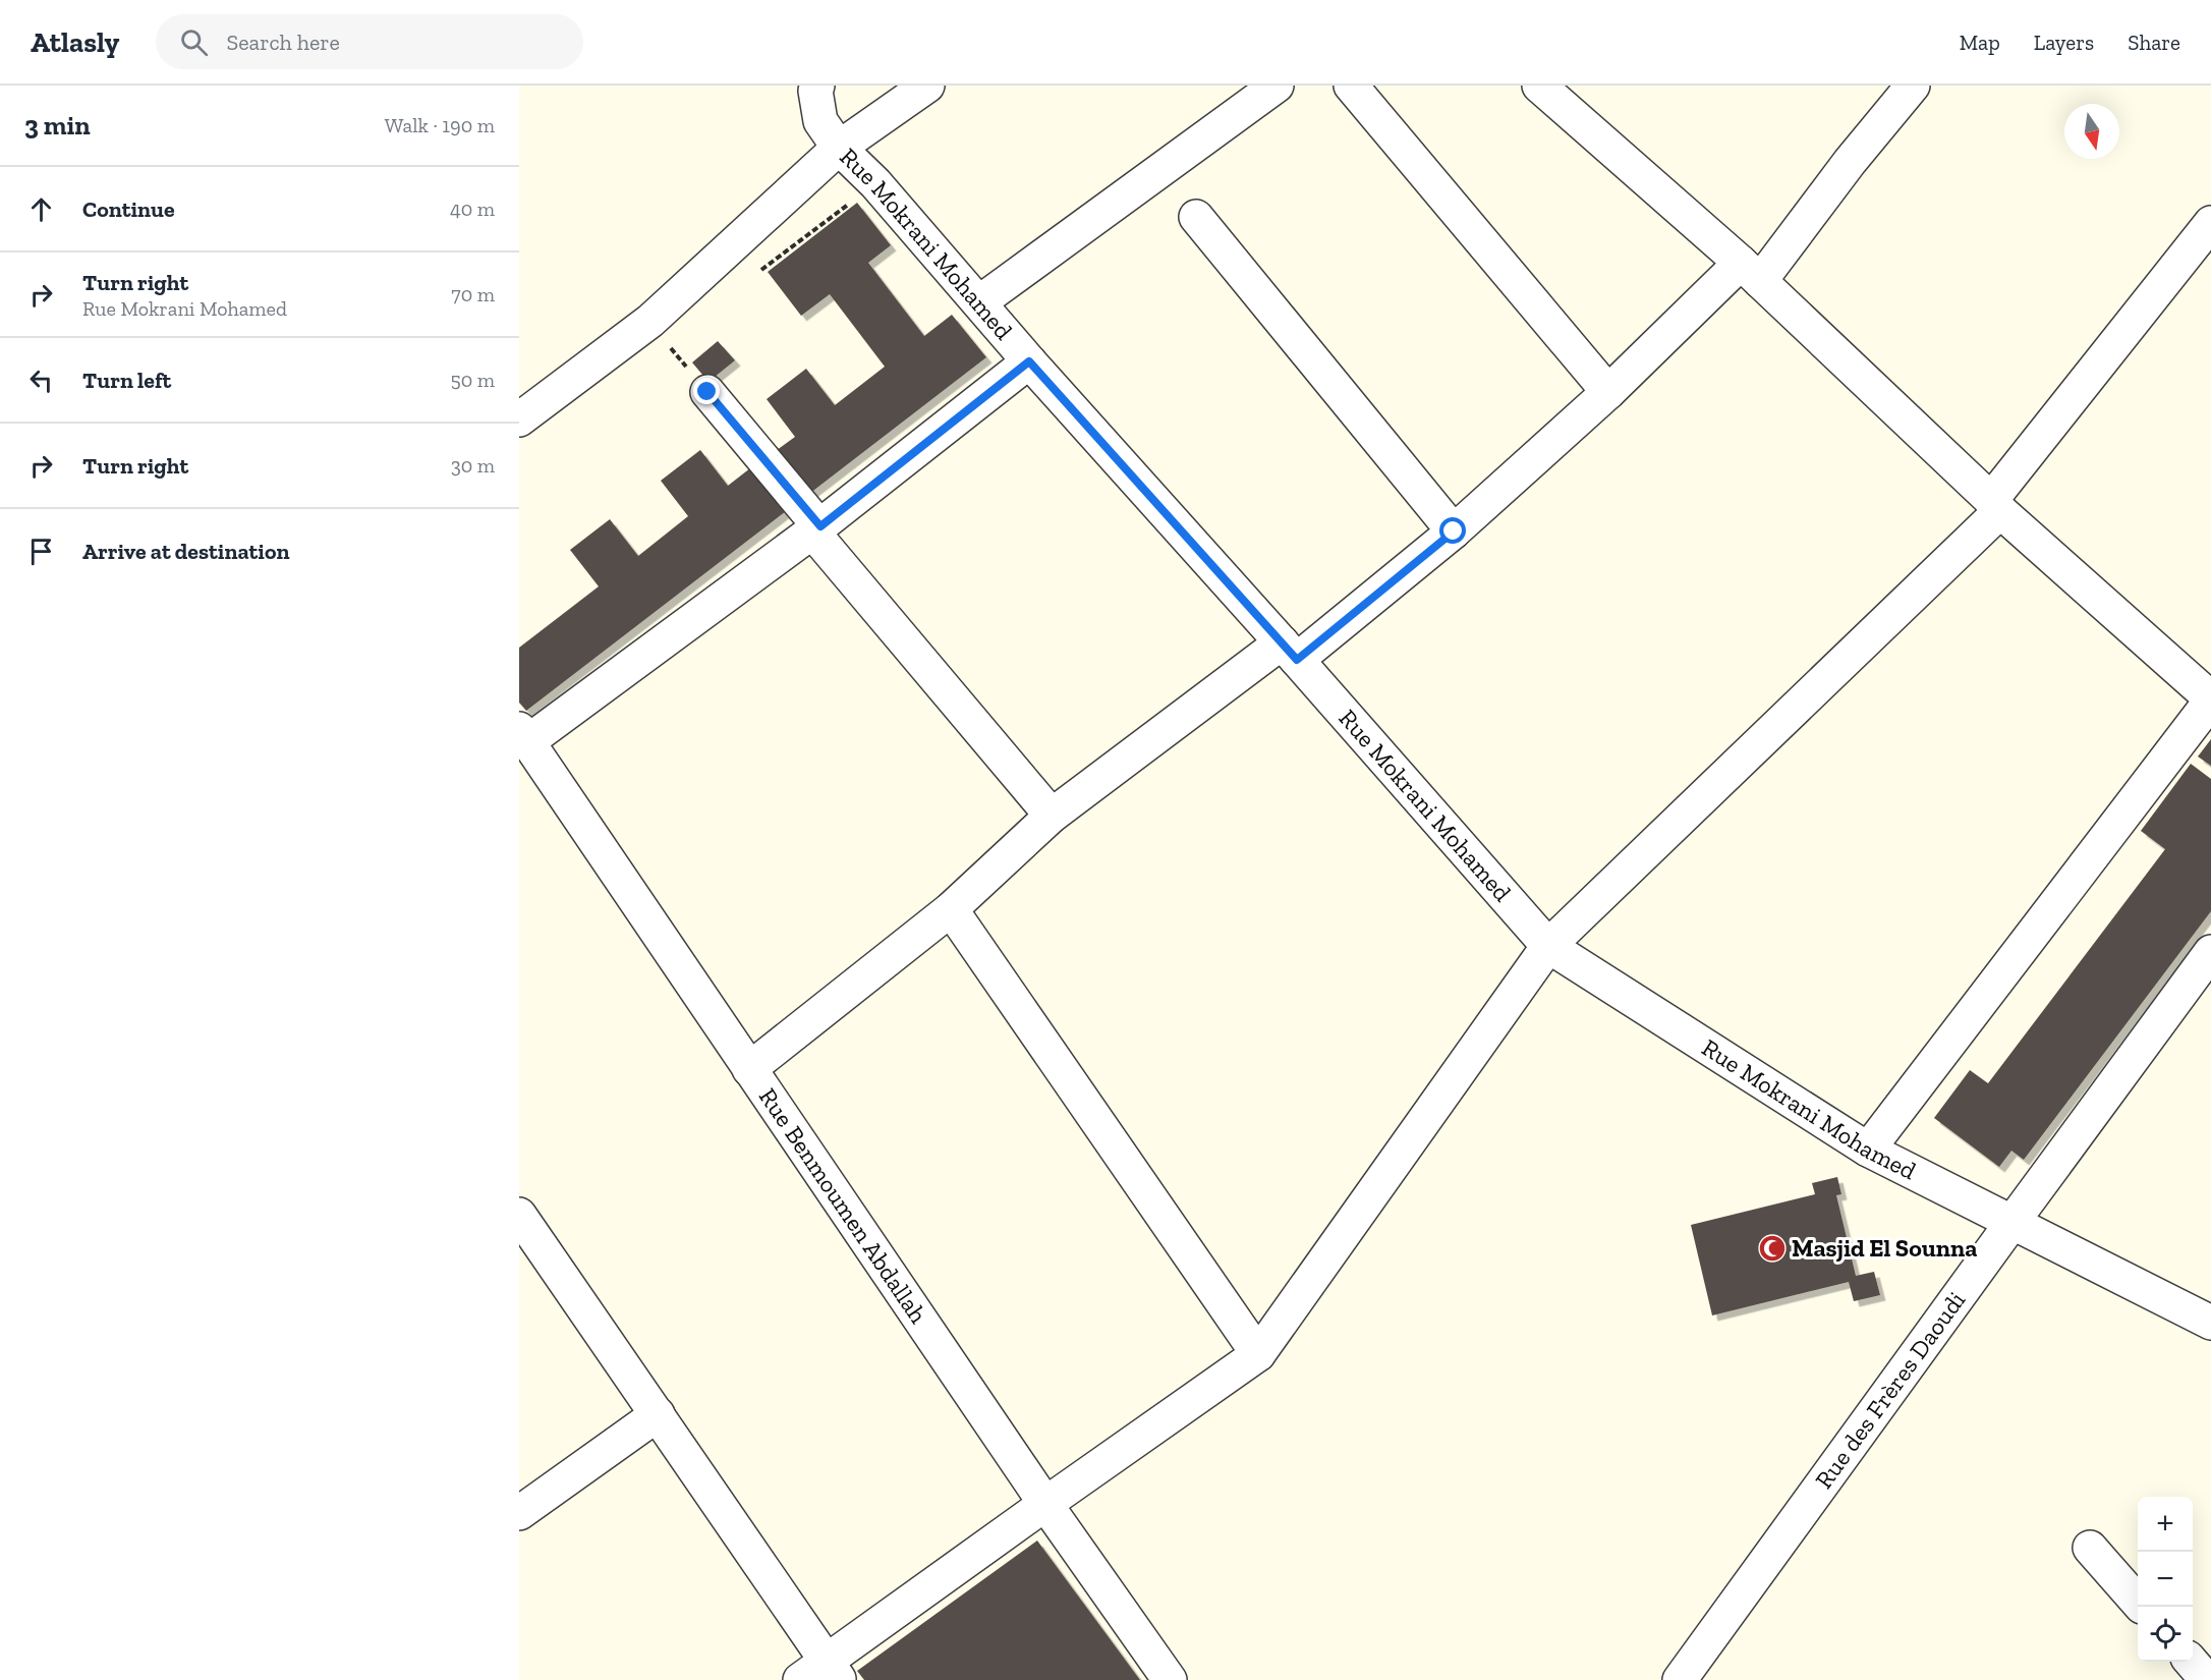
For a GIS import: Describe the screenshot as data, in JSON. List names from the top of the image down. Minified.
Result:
{"streets":{"street":["Rue Mokrani Mohamed","Rue Benmoumen Abdallah","Rue des Frères Daoudi"]},"crossings":[["Rue Mokrani Mohamed","Rue des Frères Daoudi"]],"places":{"mosque":["Masjid El Sounna"]},"north":"bottom","page":{"header":"Atlasly","search":"Search here","nav":["Map","Layers","Share"],"heading":["3 min","Walk · 190 m"],"list":[["Continue","40 m"],["Turn right","Rue Mokrani Mohamed","70 m"],["Turn left","50 m"],["Turn right","30 m"],"Arrive at destination"],"map_buttons":["+","−"]}}
